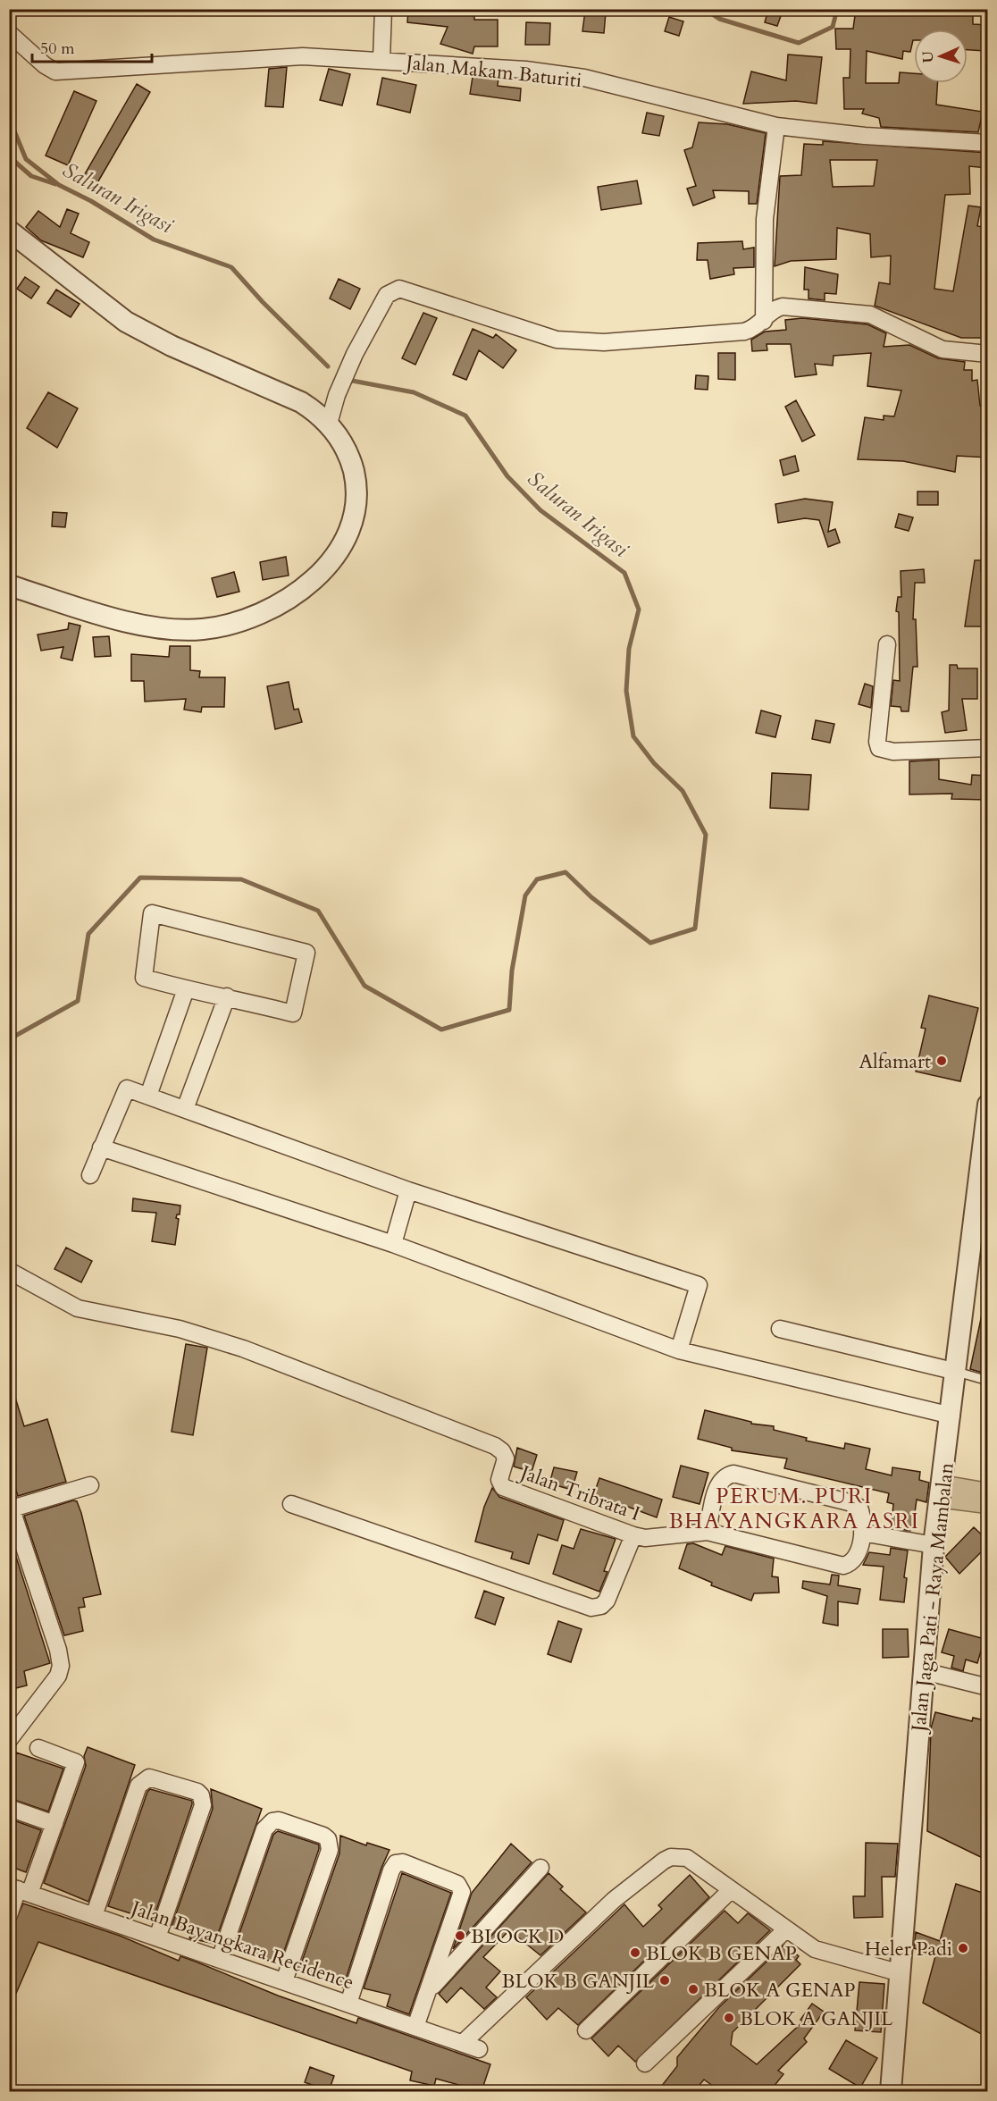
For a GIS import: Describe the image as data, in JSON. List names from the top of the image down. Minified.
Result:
{"streets":{"street":["Jalan Makam Baturiti","Jalan Tribrata I","Jalan Jaga Pati - Raya Mambalan","Jalan Bayangkara Recidence"]},"districts":["PERUM. PURI BHAYANGKARA ASRI"],"water":["Saluran Irigasi"],"places":["Alfamart","BLOCK D","Heler Padi","BLOK B GENAP","BLOK B GANJIL","BLOK A GENAP","BLOK A GANJIL"],"scale_bar":"50 m","north":"left"}
